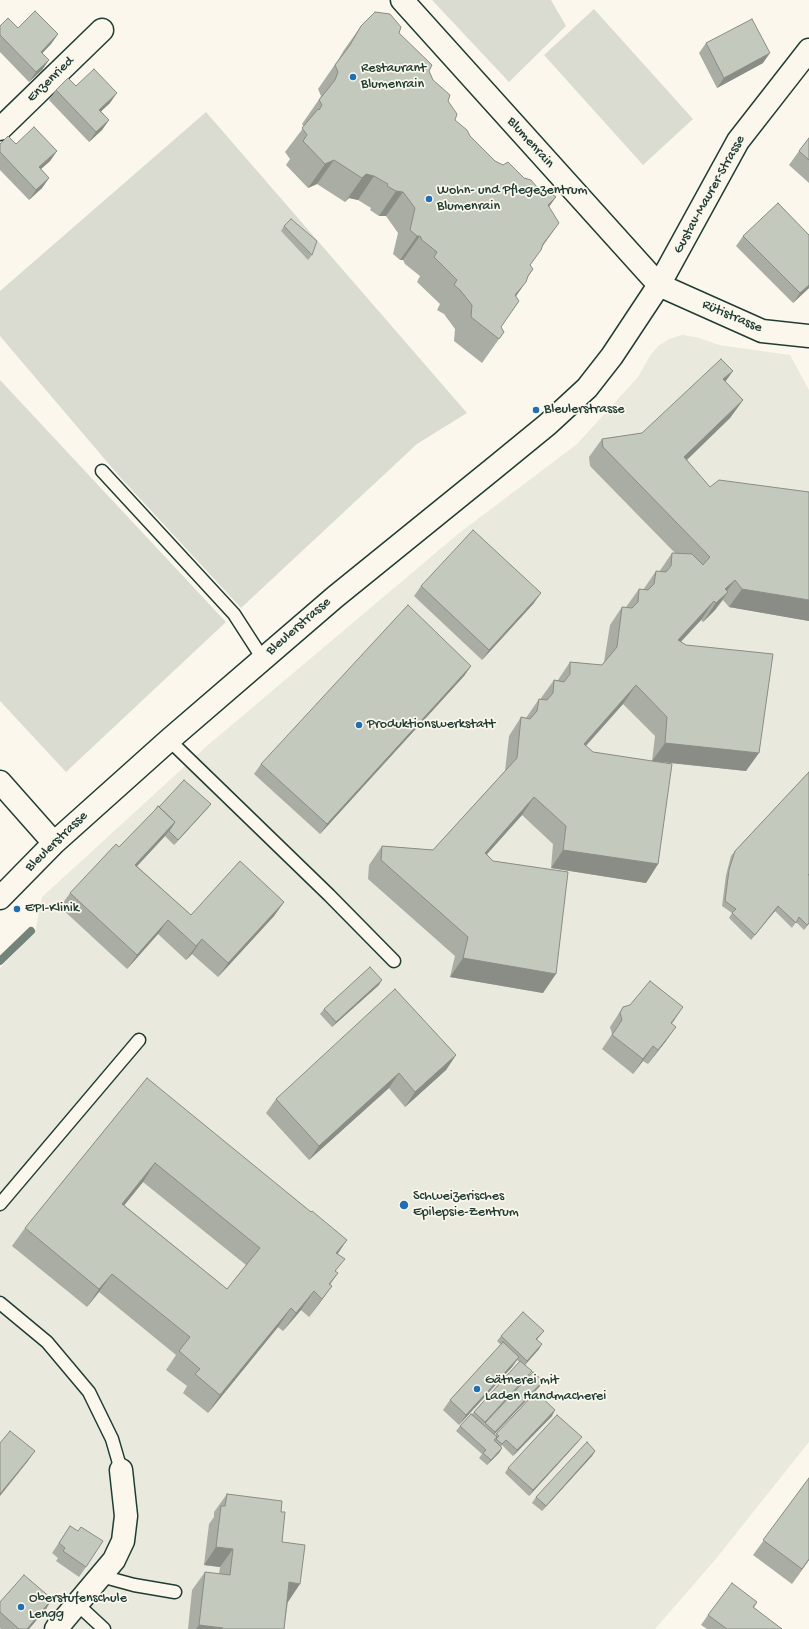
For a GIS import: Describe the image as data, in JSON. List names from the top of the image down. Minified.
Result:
{"streets":{"street":["Enzenried","Blumenrain","Gustav-Maurer-Strasse","Rütistrasse","Bleulerstrasse"]},"crossings":[["Blumenrain","Gustav-Maurer-Strasse"],["Blumenrain","Rütistrasse"],["Blumenrain","Bleulerstrasse"],["Gustav-Maurer-Strasse","Rütistrasse"],["Gustav-Maurer-Strasse","Bleulerstrasse"],["Rütistrasse","Bleulerstrasse"]],"places":["Restaurant Blumenrain","Wohn- und Pflegezentrum Blumenrain","Bleulerstrasse","Produktionswerkstatt","EPI-Klinik","Schweizerisches Epilepsie-Zentrum","Gätnerei mit Laden Handmacherei","Oberstufenschule Lengg"]}
